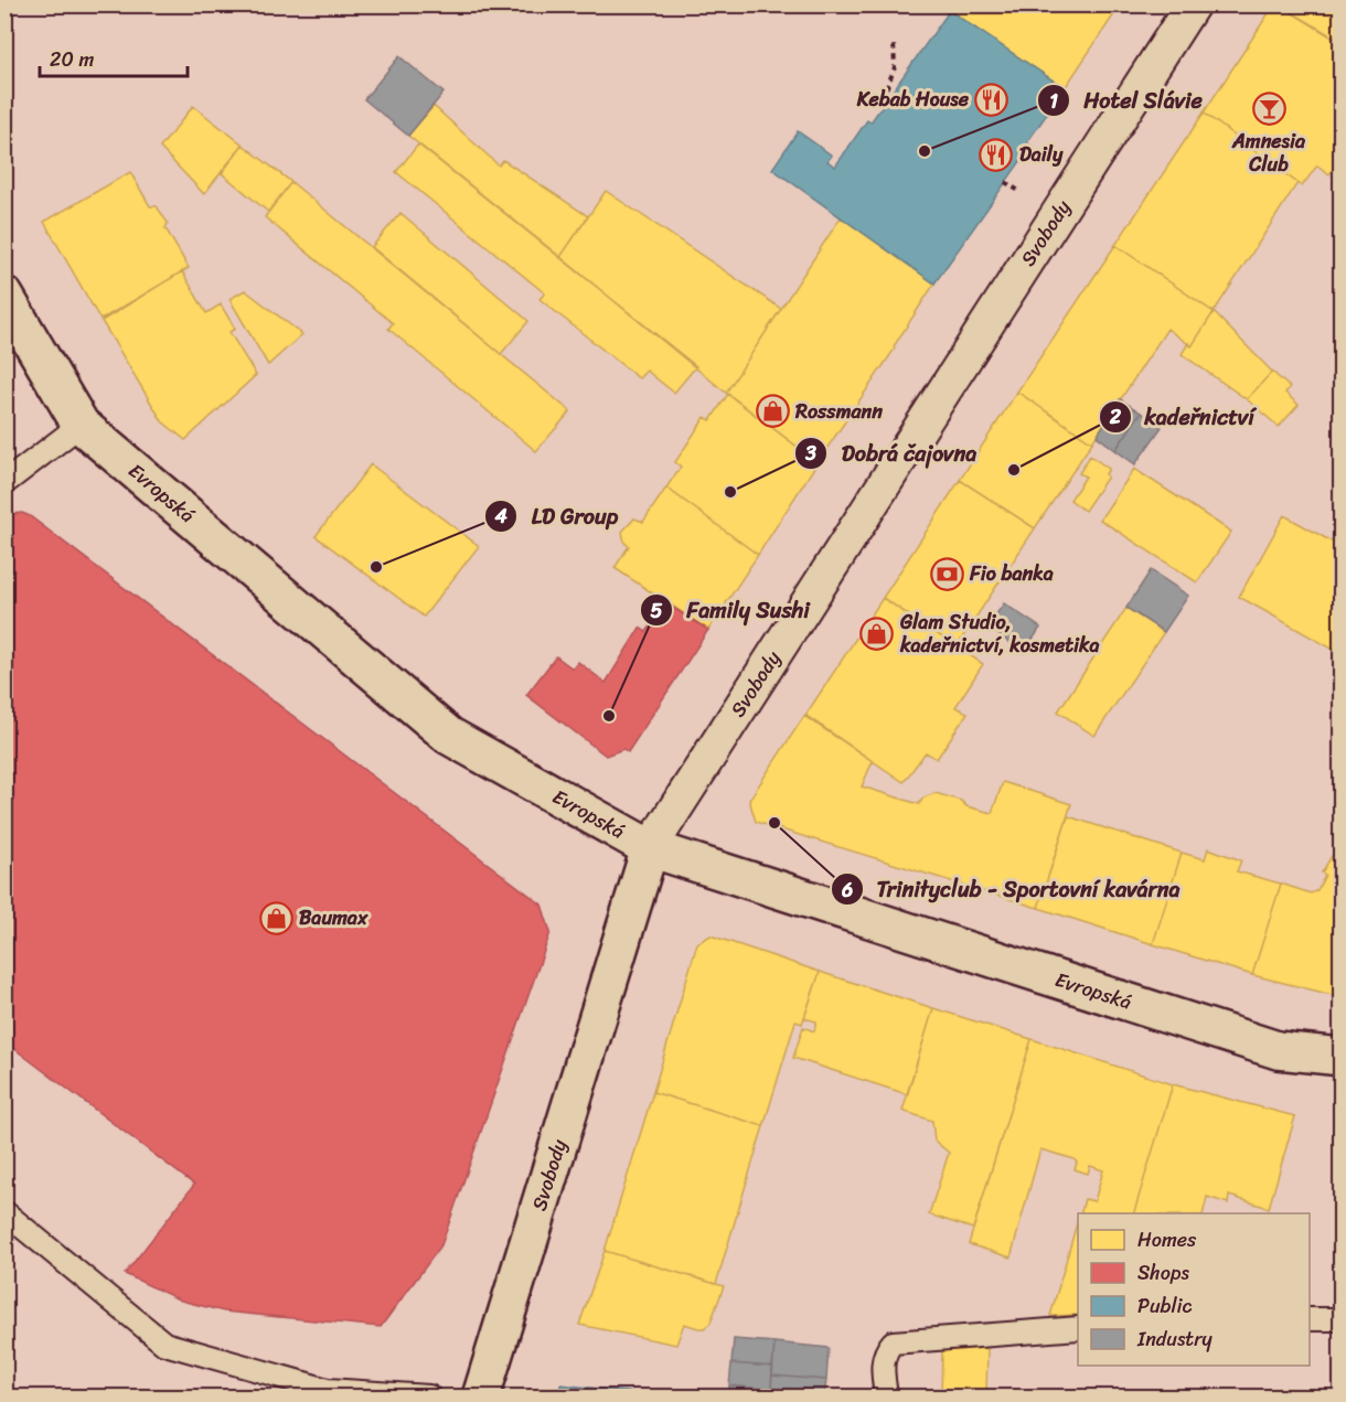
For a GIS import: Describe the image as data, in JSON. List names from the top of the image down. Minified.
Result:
{"streets":{"main road":["Svobody","Evropská"]},"crossings":[["Svobody","Evropská"]],"places":{"restaurant":["Kebab House","Daily"],"bar":["Amnesia Club"],"other":["Hotel Slávie","kadeřnictví","Dobrá čajovna","LD Group","Family Sushi","Trinityclub - Sportovní kavárna"],"shop":["Rossmann","Glam Studio, kadeřnictví, kosmetika","Baumax"],"bank":["Fio banka"]},"legend":["Homes","Shops","Public","Industry"],"scale_bar":"20 m"}
